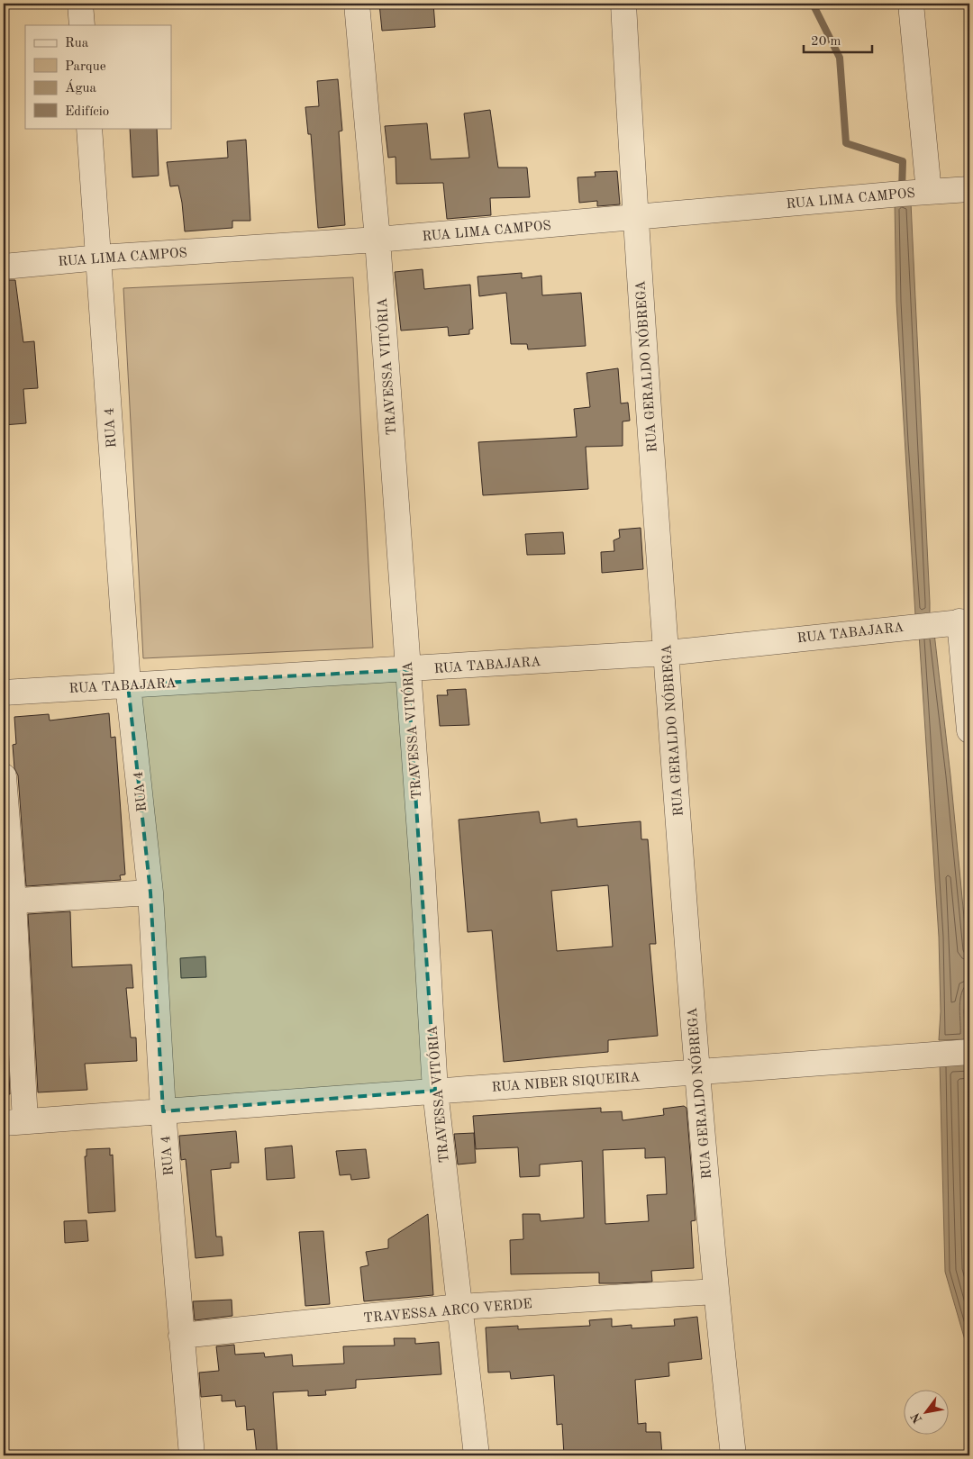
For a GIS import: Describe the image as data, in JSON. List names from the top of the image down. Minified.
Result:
{"streets":{"street":["RUA LIMA CAMPOS","TRAVESSA VITÓRIA","RUA GERALDO NÓBREGA","RUA 4","RUA TABAJARA","RUA NIBER SIQUEIRA","TRAVESSA ARCO VERDE"]},"crossings":[["RUA LIMA CAMPOS","TRAVESSA VITÓRIA"],["RUA LIMA CAMPOS","RUA GERALDO NÓBREGA"],["RUA LIMA CAMPOS","RUA 4"],["TRAVESSA VITÓRIA","RUA TABAJARA"],["TRAVESSA VITÓRIA","RUA NIBER SIQUEIRA"],["TRAVESSA VITÓRIA","TRAVESSA ARCO VERDE"],["RUA GERALDO NÓBREGA","RUA TABAJARA"],["RUA GERALDO NÓBREGA","RUA NIBER SIQUEIRA"],["RUA GERALDO NÓBREGA","TRAVESSA ARCO VERDE"],["RUA 4","RUA TABAJARA"],["RUA 4","RUA NIBER SIQUEIRA"],["RUA 4","TRAVESSA ARCO VERDE"]],"legend":["Rua","Parque","Água","Edifício"],"scale_bar":"20 m","north":"bottom left"}
